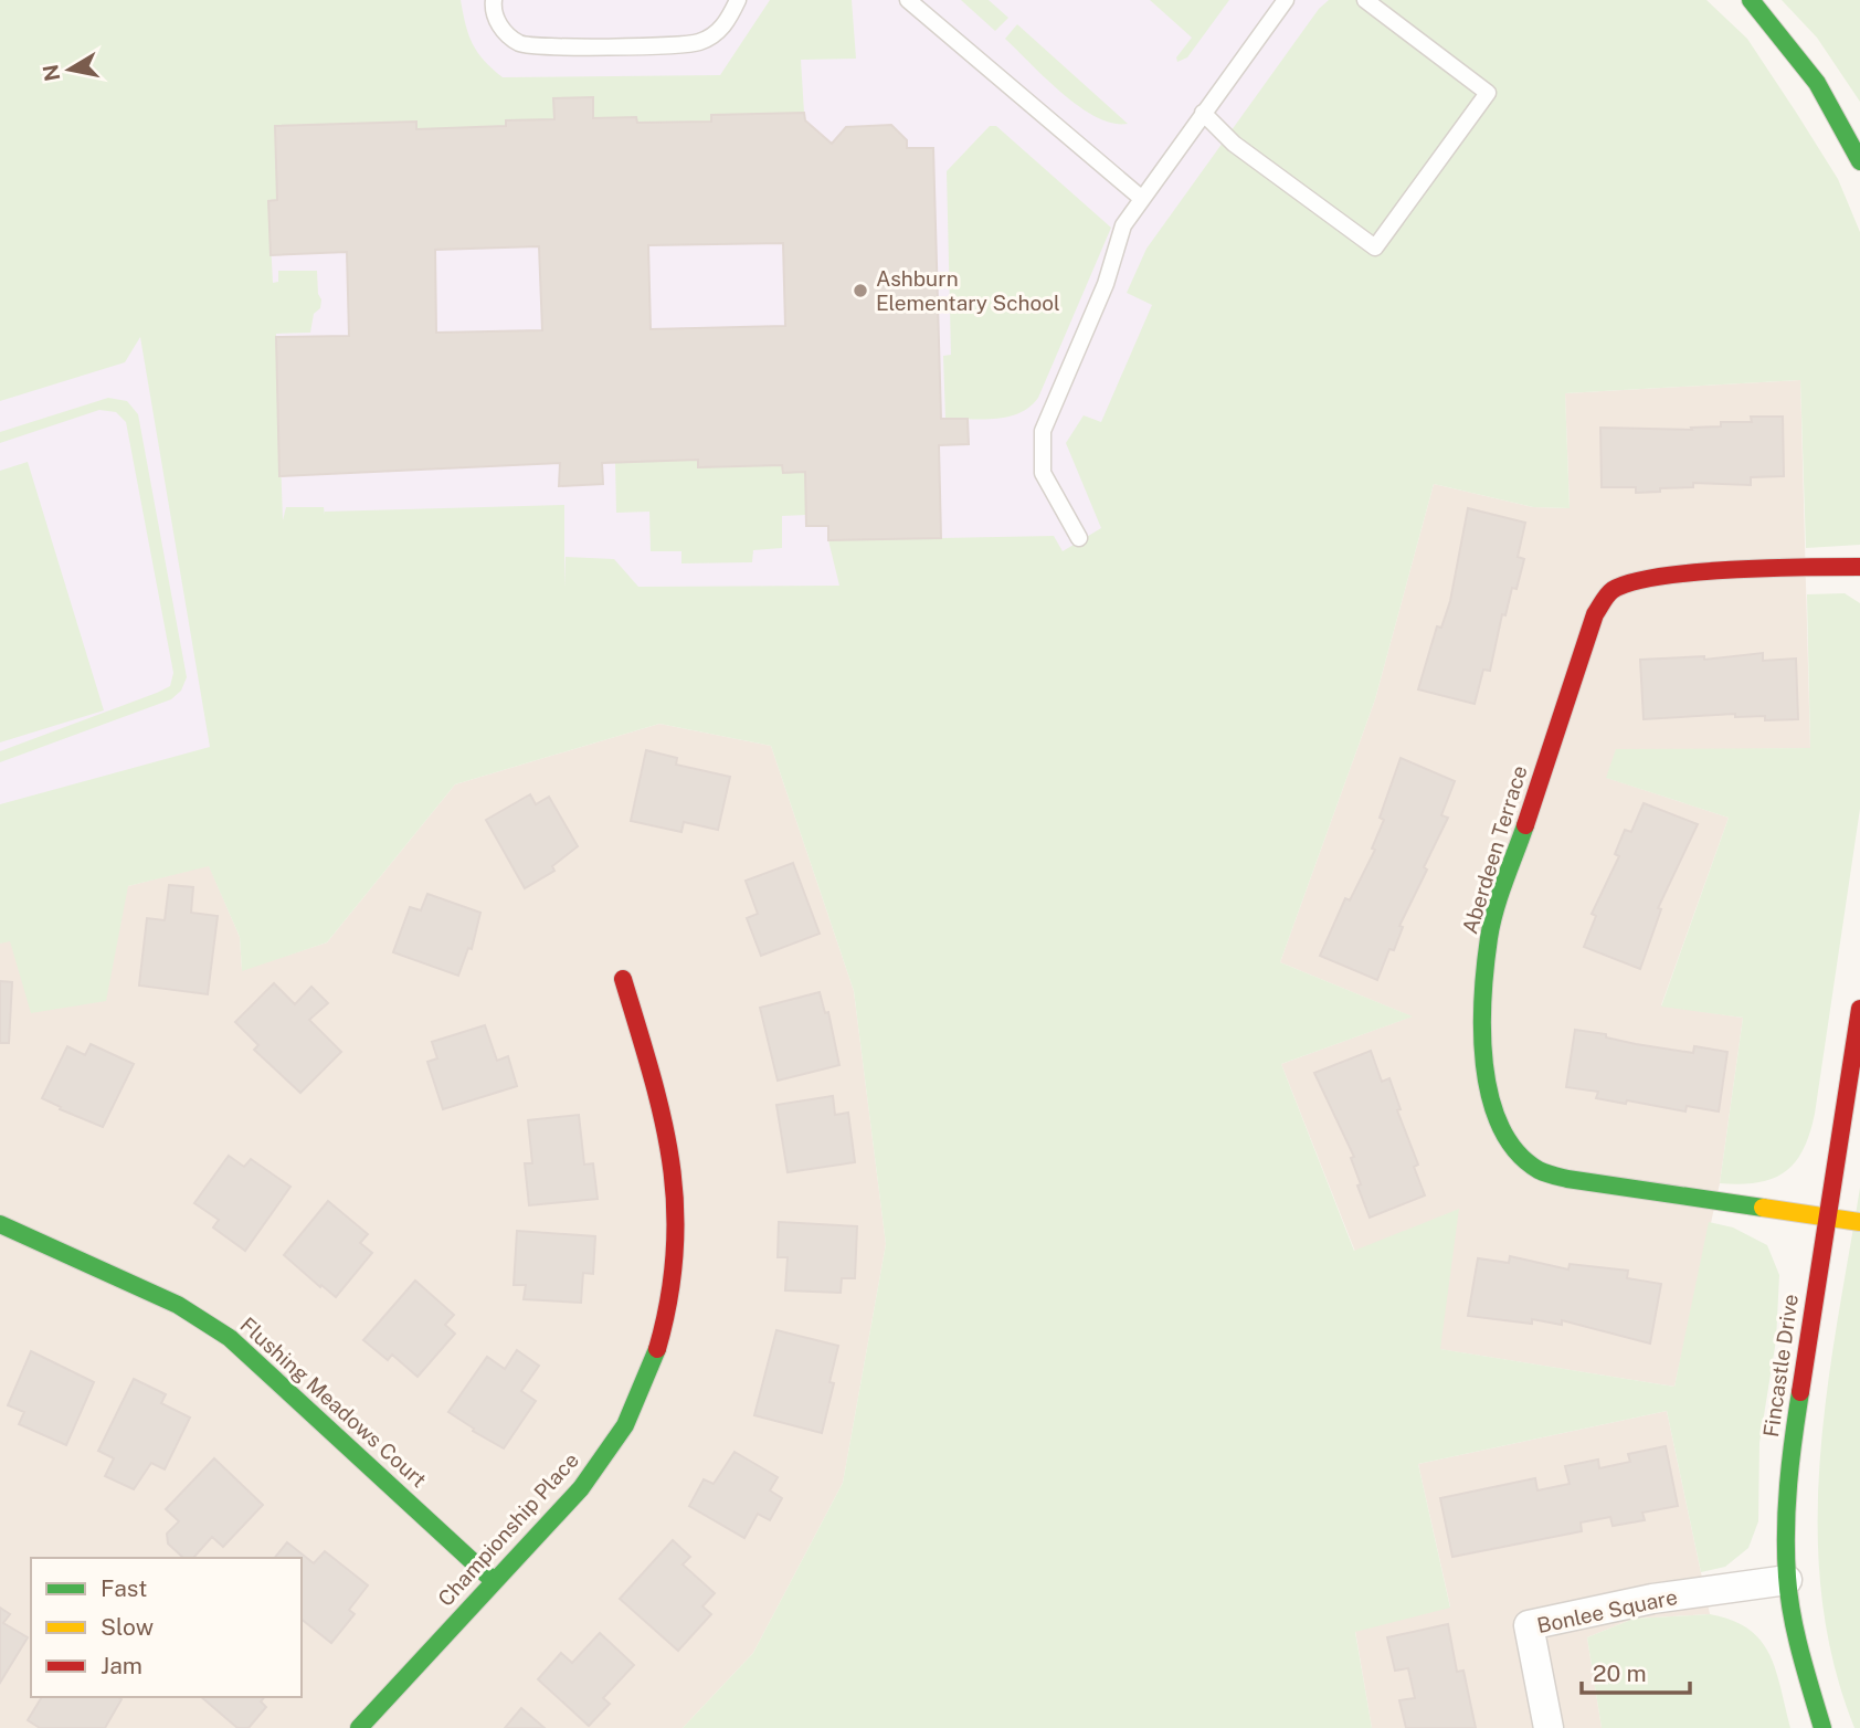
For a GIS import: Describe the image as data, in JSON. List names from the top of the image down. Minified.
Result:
{"streets":{"street":["Aberdeen Terrace","Fincastle Drive","Flushing Meadows Court","Championship Place","Bonlee Square"]},"crossings":[["Aberdeen Terrace","Fincastle Drive"],["Fincastle Drive","Bonlee Square"],["Flushing Meadows Court","Championship Place"]],"places":["Ashburn Elementary School"],"legend":["Fast","Slow","Jam"],"scale_bar":"20 m","north":"left"}
